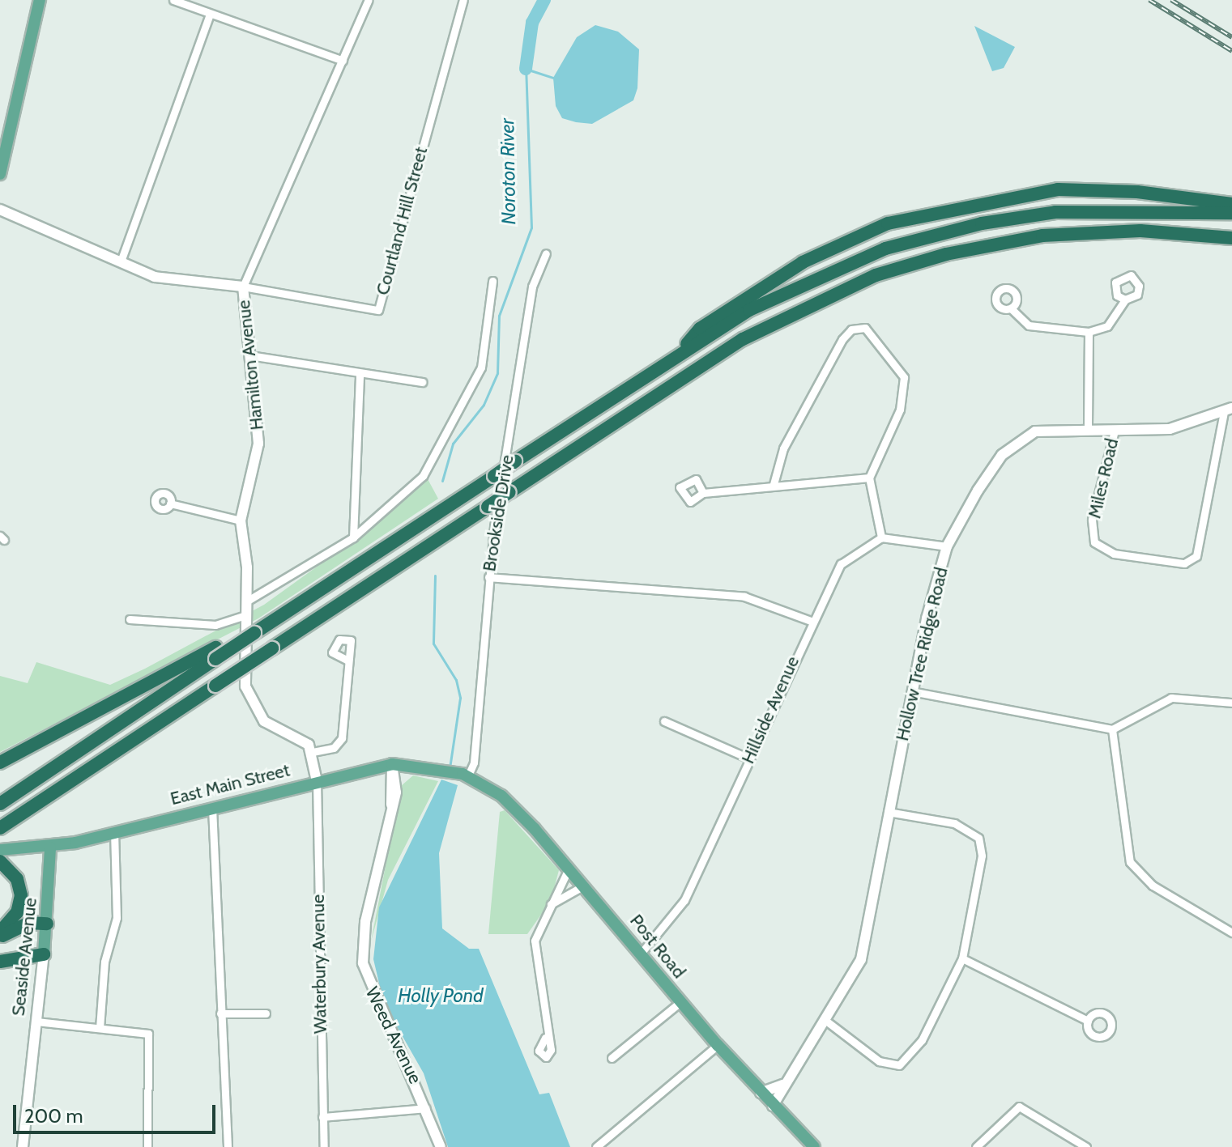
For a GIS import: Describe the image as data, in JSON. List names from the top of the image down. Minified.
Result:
{"streets":{"main road":["East Main Street","Post Road","Seaside Avenue"],"street":["Courtland Hill Street","Hamilton Avenue","Miles Road","Brookside Drive","Hollow Tree Ridge Road","Hillside Avenue","Waterbury Avenue","Weed Avenue"]},"crossings":[["Courtland Hill Street","Hamilton Avenue"],["Miles Road","Hollow Tree Ridge Road"],["Brookside Drive","East Main Street"],["Brookside Drive","Post Road"],["Hollow Tree Ridge Road","Post Road"],["Hillside Avenue","Post Road"],["East Main Street","Post Road"],["East Main Street","Seaside Avenue"],["East Main Street","Waterbury Avenue"],["East Main Street","Weed Avenue"]],"water":["Noroton River","Holly Pond"],"scale_bar":"200 m"}
